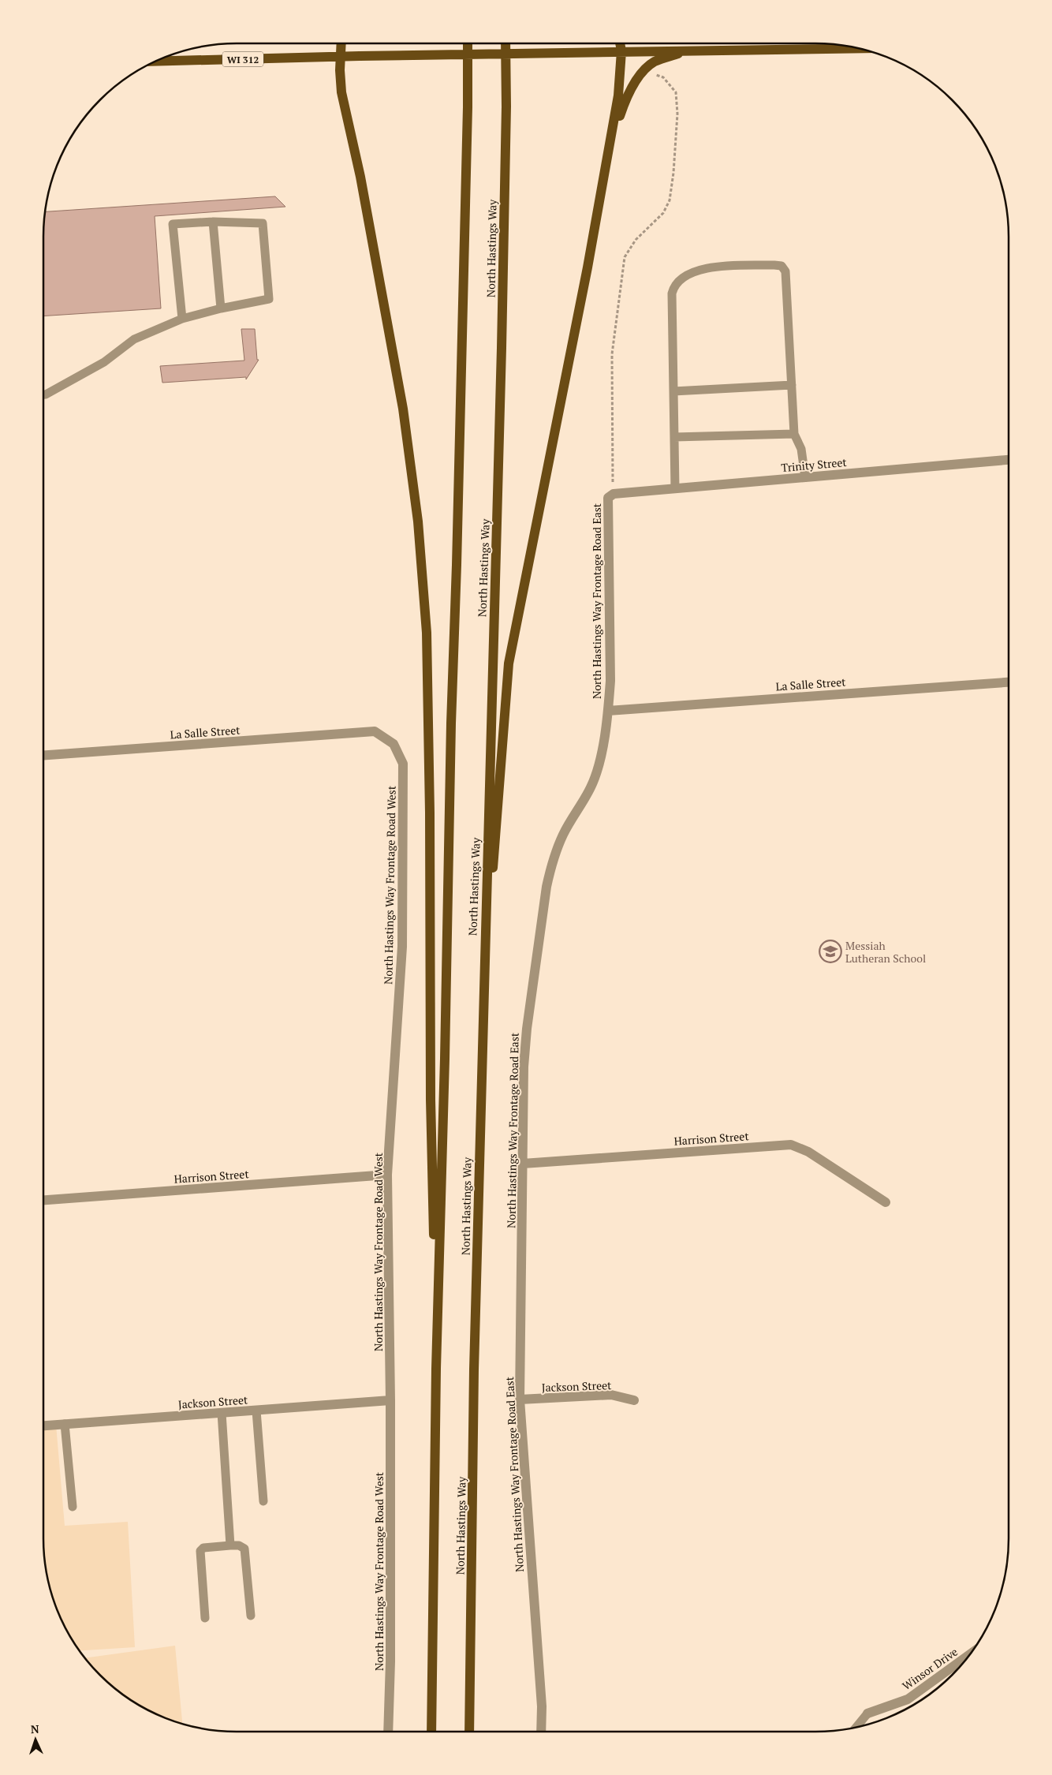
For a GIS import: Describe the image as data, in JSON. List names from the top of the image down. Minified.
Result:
{"streets":{"main road":["WI 312","North Hastings Way"],"street":["Trinity Street","North Hastings Way Frontage Road East","La Salle Street","North Hastings Way Frontage Road West","Harrison Street","Jackson Street","Winsor Drive"]},"crossings":[["Trinity Street","North Hastings Way Frontage Road East"],["North Hastings Way Frontage Road East","La Salle Street"],["North Hastings Way Frontage Road East","Harrison Street"],["North Hastings Way Frontage Road East","Jackson Street"],["La Salle Street","North Hastings Way Frontage Road West"],["North Hastings Way Frontage Road West","Harrison Street"],["North Hastings Way Frontage Road West","Jackson Street"]],"places":{"school or university":["Messiah Lutheran School"]},"north":"top"}
